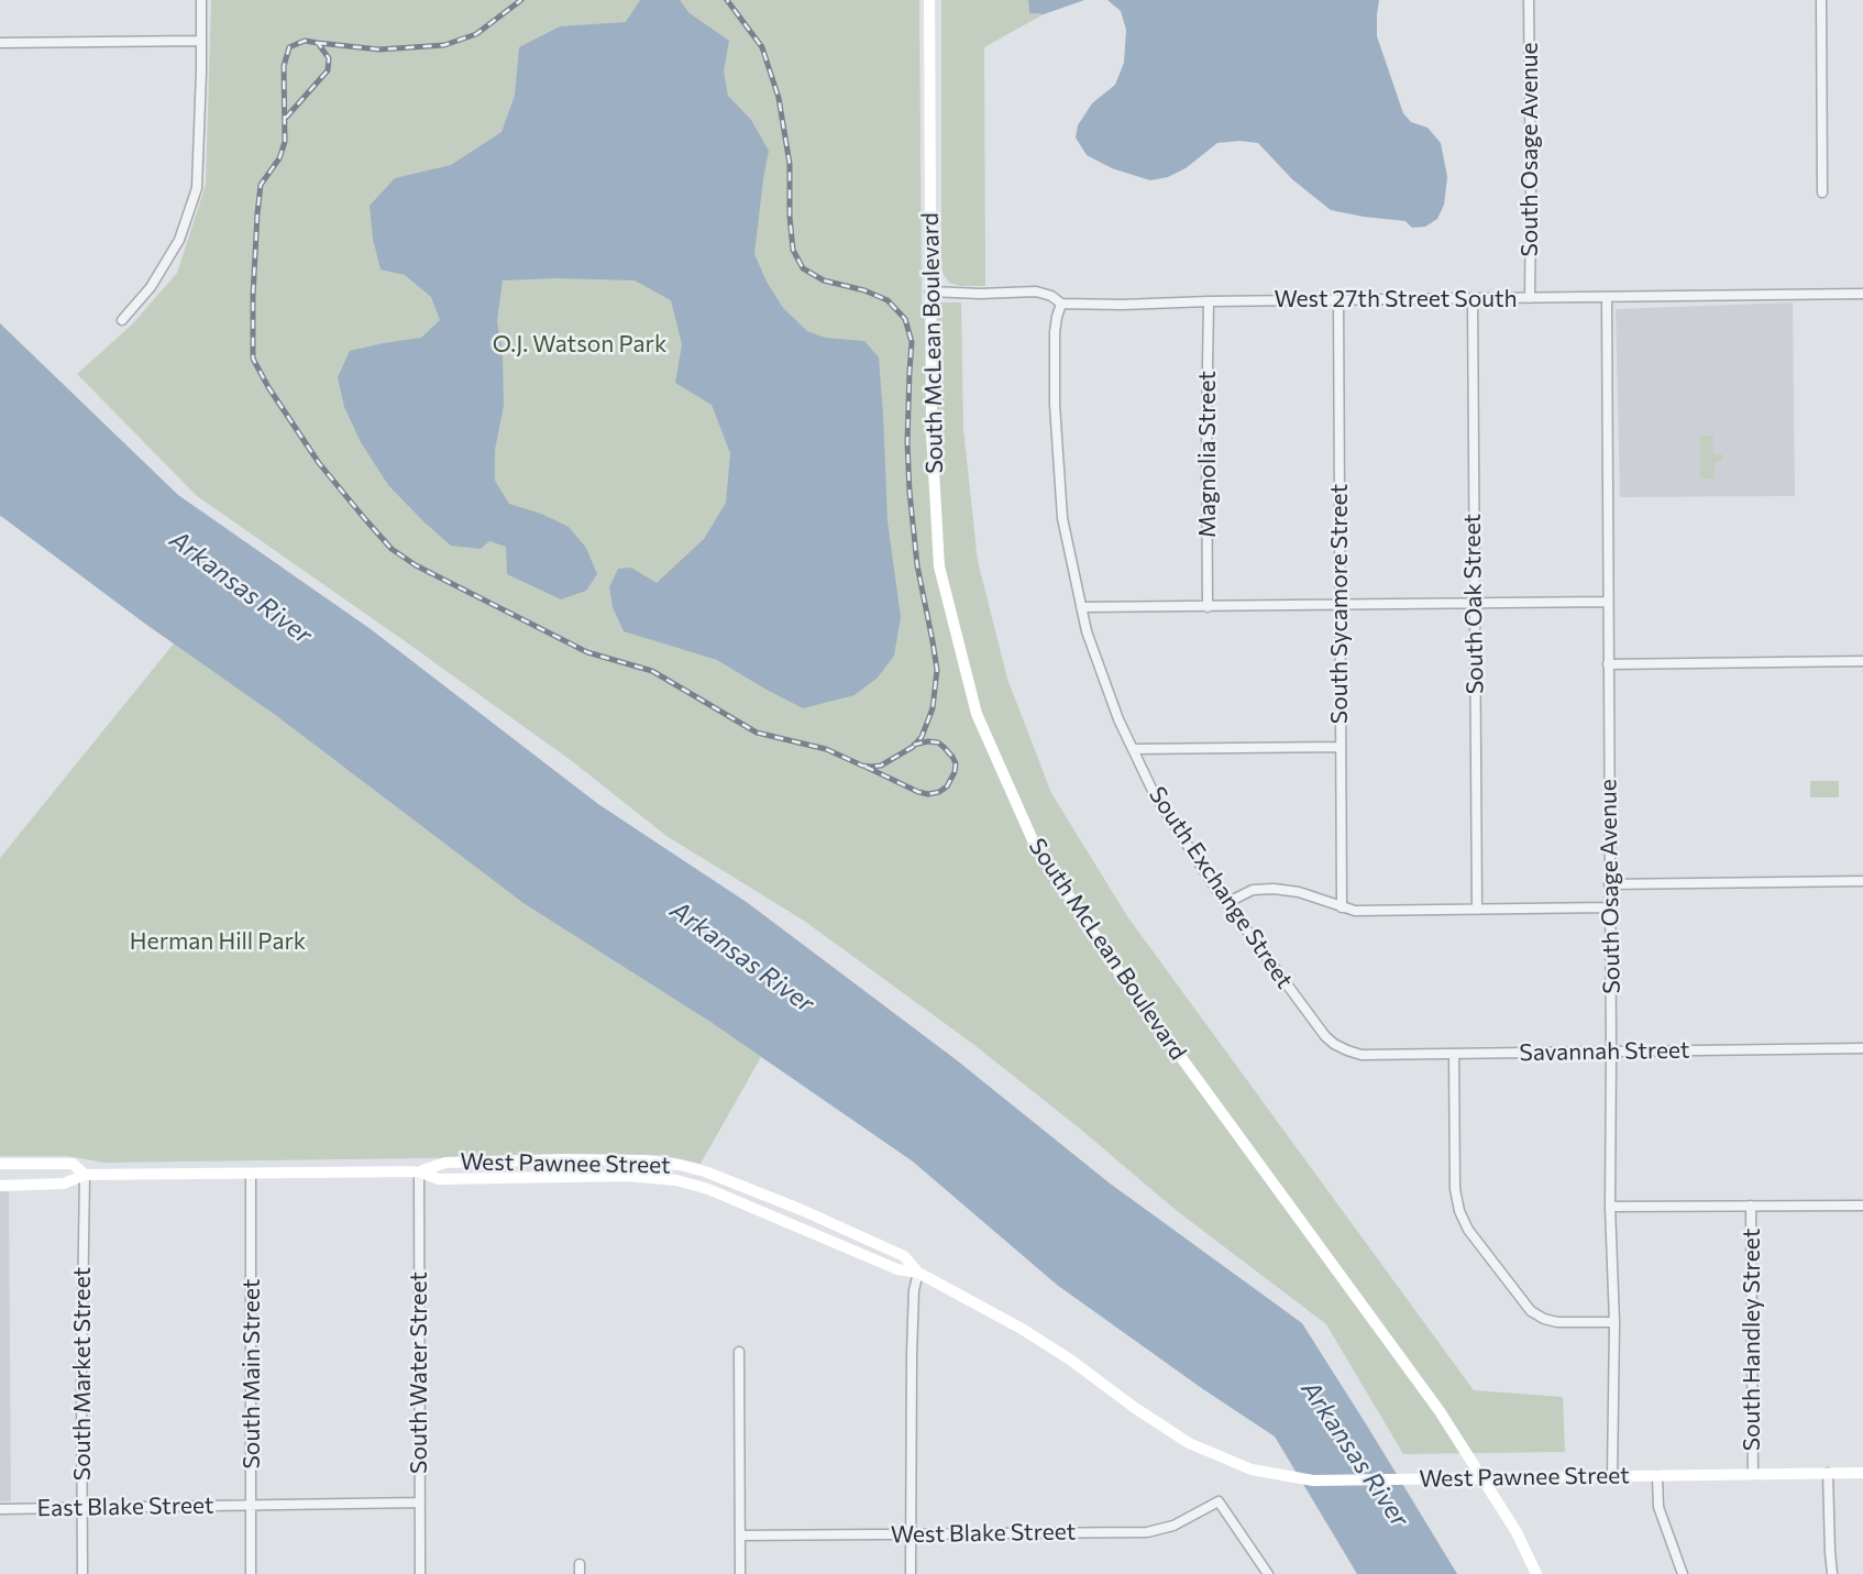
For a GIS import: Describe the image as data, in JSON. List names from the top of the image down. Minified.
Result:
{"streets":{"main road":["South McLean Boulevard","West Pawnee Street"],"street":["South Osage Avenue","West 27th Street South","Magnolia Street","South Sycamore Street","South Oak Street","South Exchange Street","Savannah Street","South Handley Street","South Water Street","South Market Street","South Main Street","East Blake Street","West Blake Street"]},"crossings":[["South Osage Avenue","West 27th Street South"],["South Osage Avenue","Savannah Street"],["South Osage Avenue","West Pawnee Street"],["West 27th Street South","South McLean Boulevard"],["West 27th Street South","Magnolia Street"],["West 27th Street South","South Sycamore Street"],["West 27th Street South","South Oak Street"],["West 27th Street South","South Exchange Street"],["South McLean Boulevard","West Pawnee Street"],["South Exchange Street","Savannah Street"],["West Pawnee Street","South Handley Street"],["West Pawnee Street","South Water Street"],["West Pawnee Street","South Market Street"],["West Pawnee Street","South Main Street"],["South Market Street","East Blake Street"],["South Main Street","East Blake Street"]],"water":["Arkansas River"],"parks":["O.J. Watson Park","Herman Hill Park"]}
